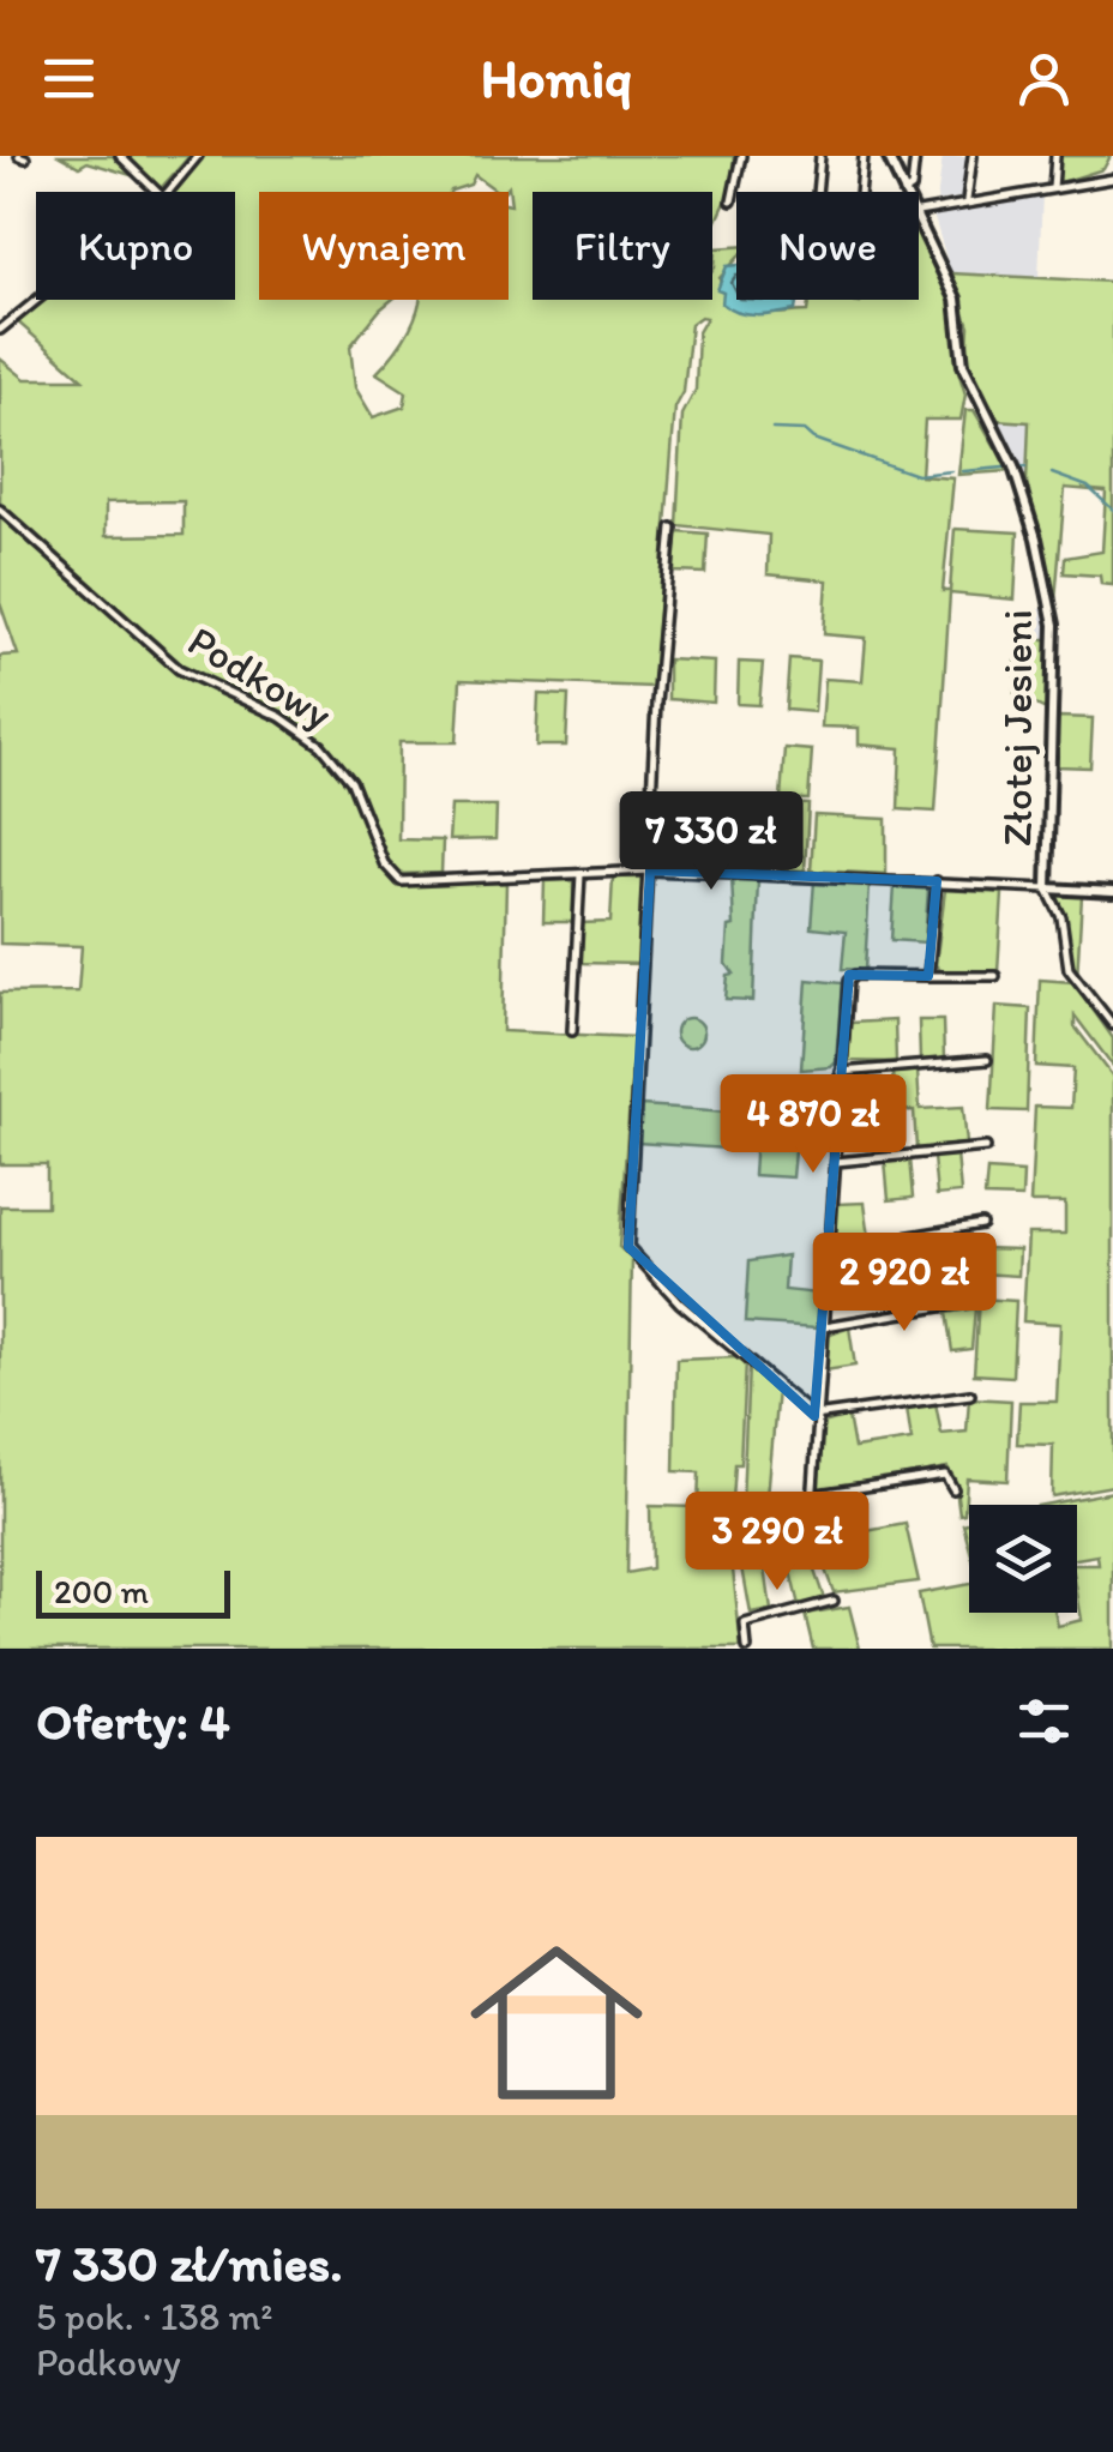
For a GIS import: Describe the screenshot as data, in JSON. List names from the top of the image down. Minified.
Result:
{"streets":{"street":["Podkowy","Złotej Jesieni"]},"crossings":[["Podkowy","Złotej Jesieni"]],"scale_bar":"200 m","page":{"header":"Homiq","chip":["Kupno","Wynajem","Filtry","Nowe"],"price":["7 330 zł","4 870 zł","2 920 zł","3 290 zł"],"scale":"200 m","heading":"Oferty: 4","list":[{"name":"7 330 zł/mies.","note":"5 pok. · 138 m² · Podkowy"}]}}
